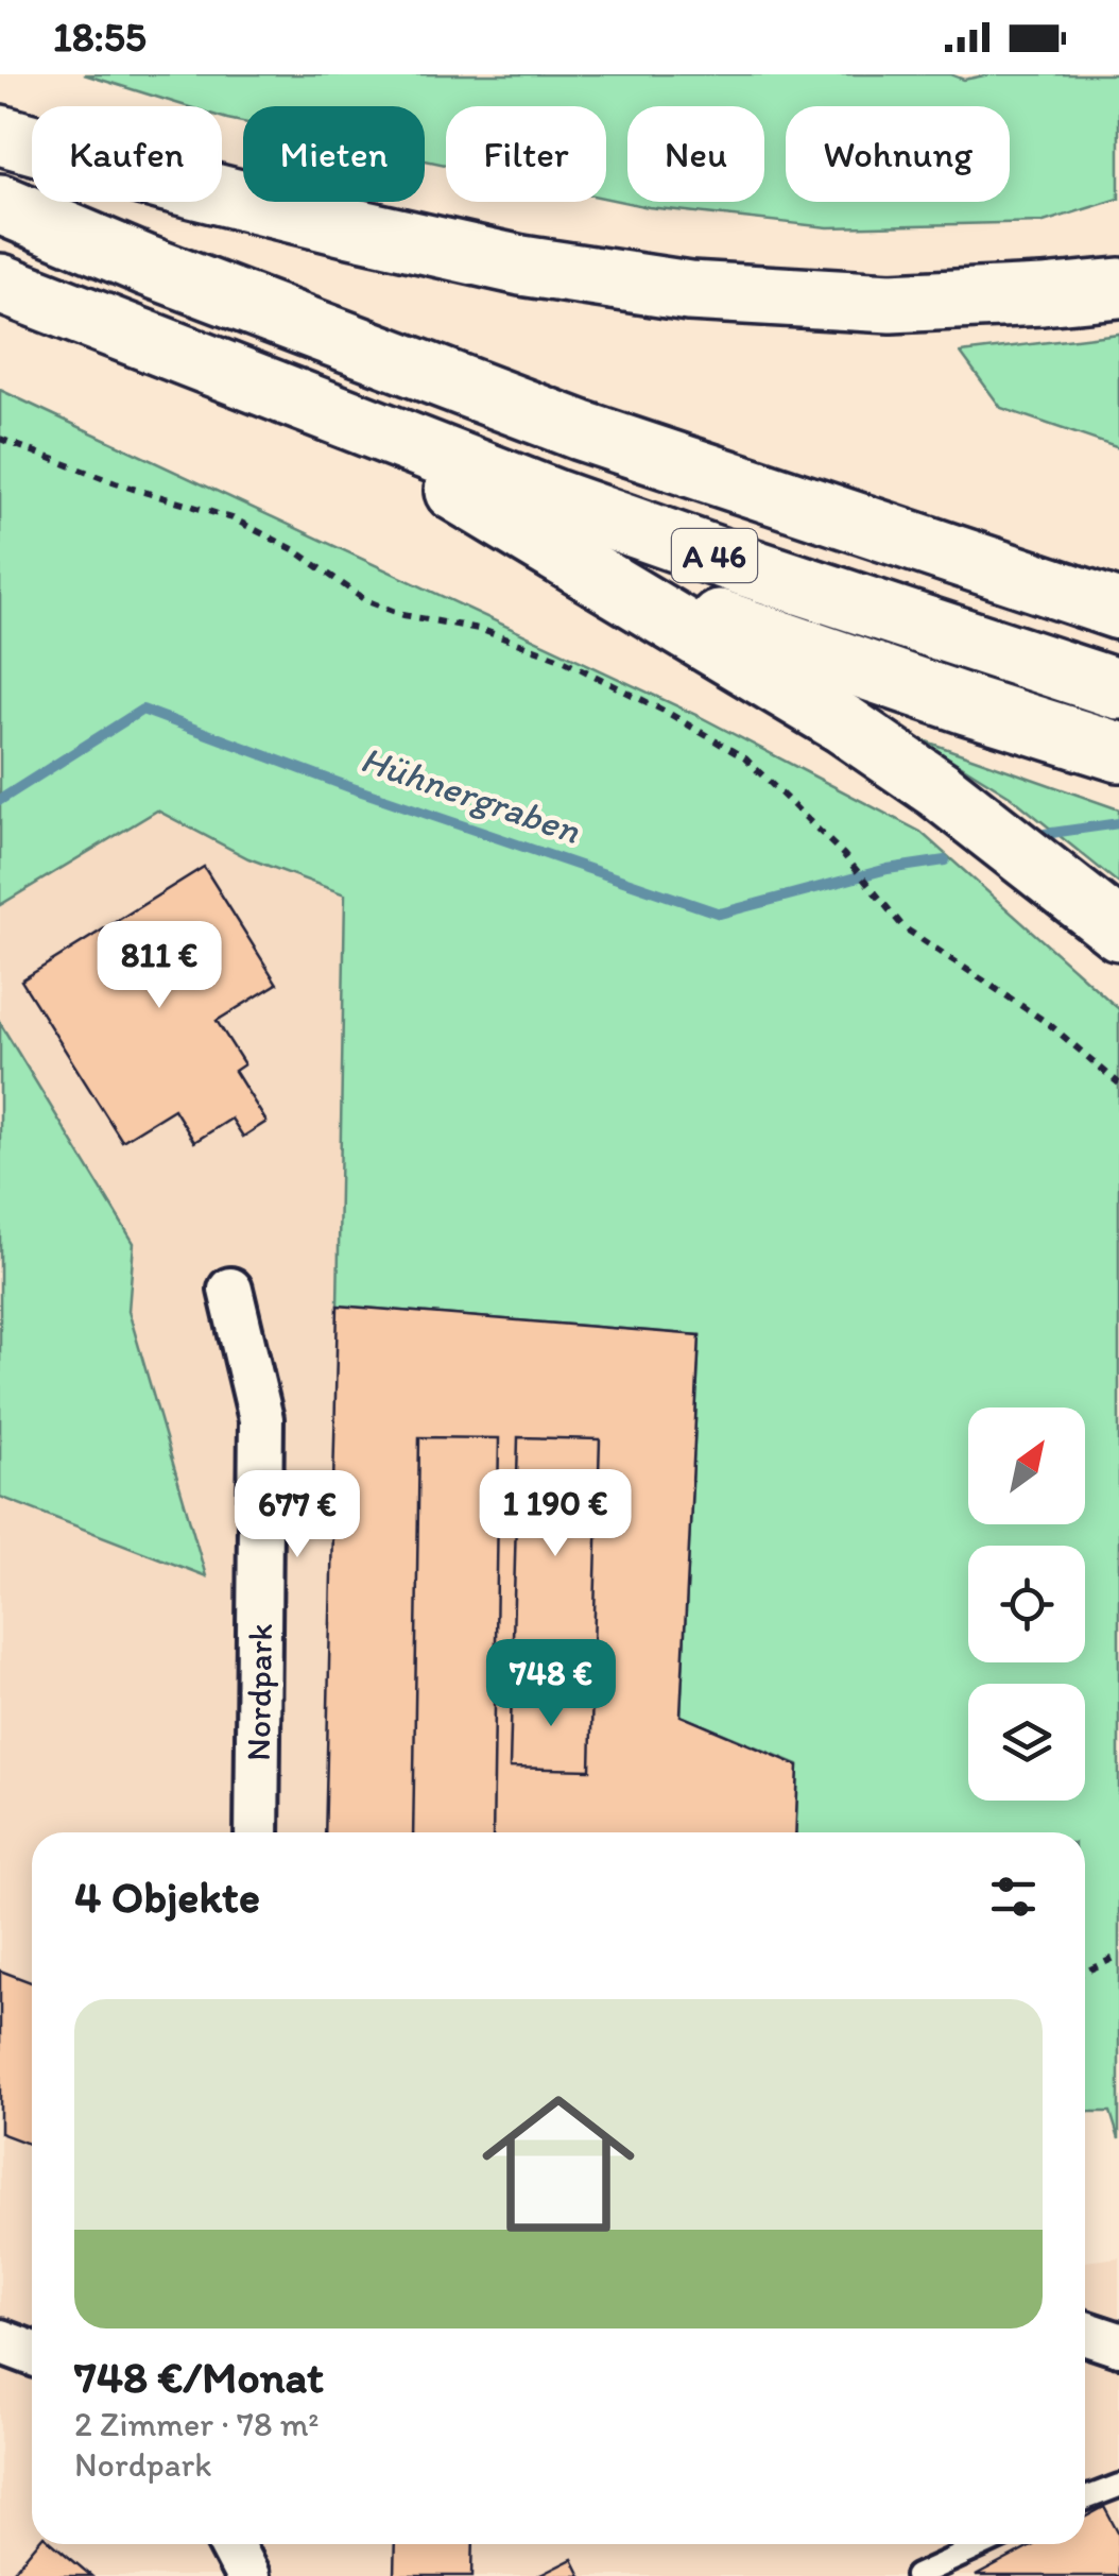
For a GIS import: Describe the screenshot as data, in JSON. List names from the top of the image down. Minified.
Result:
{"streets":{"highway":["A 46"],"street":["Nordpark"]},"water":["Hühnergraben"],"north":"top right","page":{"status":"18:55","chip":["Kaufen","Mieten","Filter","Neu","Wohnung"],"price":["811 €","1 190 €","677 €","748 €"],"heading":"4 Objekte","list":[{"name":"748 €/Monat","note":"2 Zimmer · 78 m² · Nordpark"}]}}
